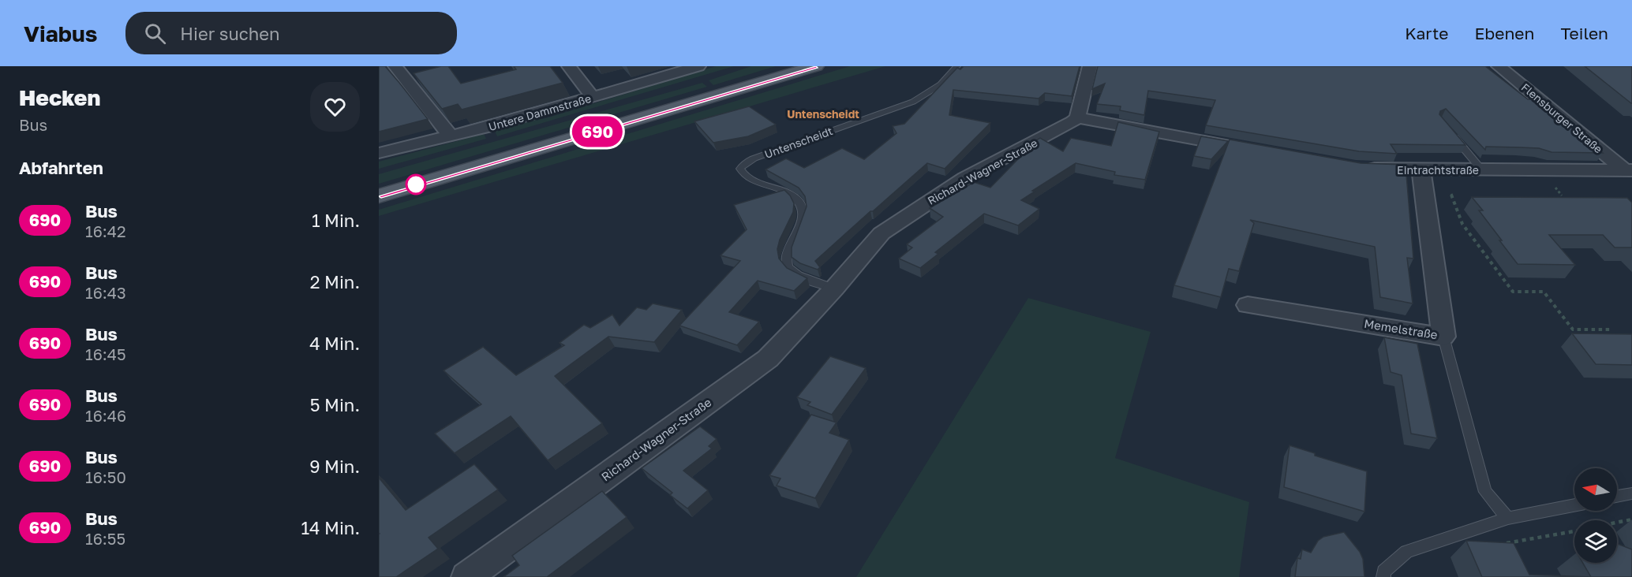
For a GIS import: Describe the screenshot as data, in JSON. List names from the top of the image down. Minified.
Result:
{"streets":{"street":["Untere Dammstraße","Flensburger Straße","Eintrachtstraße","Richard-Wagner-Straße","Memelstraße"],"lane":["Untenscheidt"]},"crossings":[["Flensburger Straße","Eintrachtstraße"],["Untenscheidt","Richard-Wagner-Straße"],["Eintrachtstraße","Memelstraße"]],"districts":["Untenscheidt"],"lines":["bus line 690"],"north":"left","page":{"header":"Viabus","search":"Hier suchen","nav":["Karte","Ebenen","Teilen"],"heading":[["Hecken","Bus"],"Abfahrten"],"on_map":"690","list":[{"mark":"690","name":"Bus","note":"16:42","value":"1 Min."},{"mark":"690","name":"Bus","note":"16:43","value":"2 Min."},{"mark":"690","name":"Bus","note":"16:45","value":"4 Min."},{"mark":"690","name":"Bus","note":"16:46","value":"5 Min."},{"mark":"690","name":"Bus","note":"16:50","value":"9 Min."},{"mark":"690","name":"Bus","note":"16:55","value":"14 Min."}]}}
